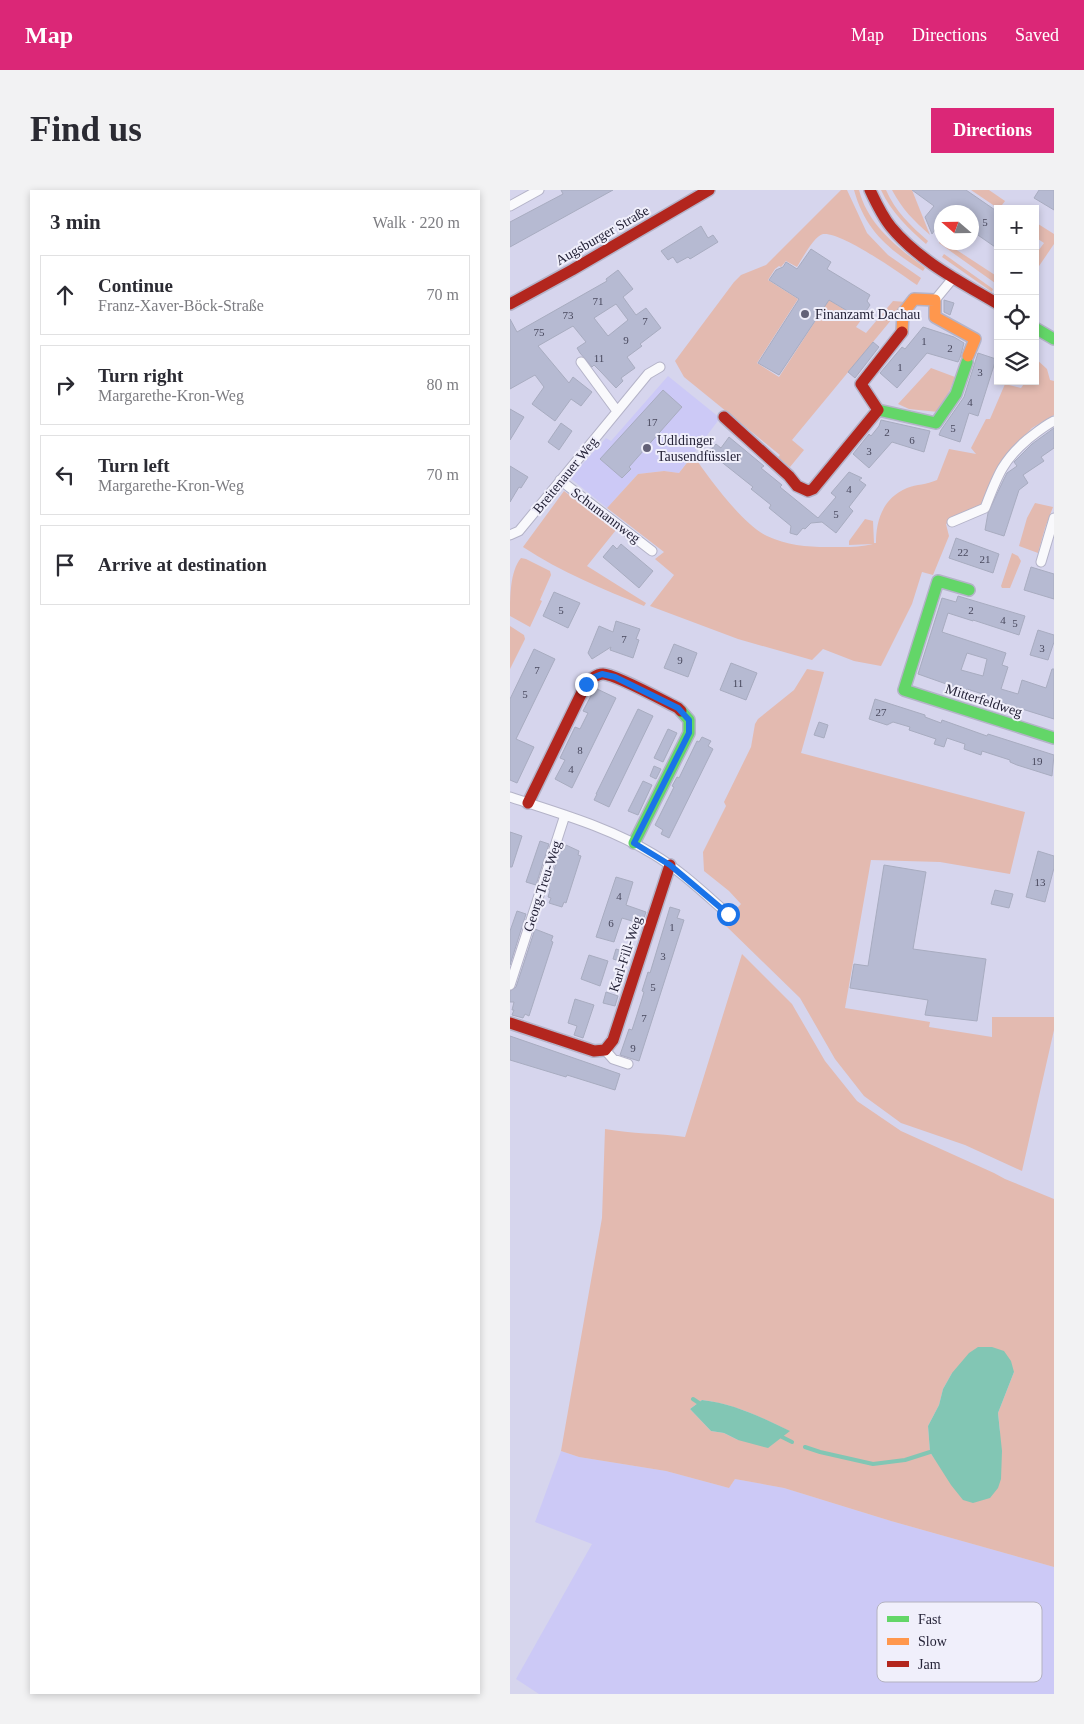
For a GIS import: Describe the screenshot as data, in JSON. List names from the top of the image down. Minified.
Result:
{"streets":{"street":["Augsburger Straße","Breitenauer Weg","Schumannweg","Mitterfeldweg","Georg-Treu-Weg","Karl-Fill-Weg"]},"crossings":[["Breitenauer Weg","Schumannweg"]],"places":["Finanzamt Dachau","Udldinger Tausendfüssler"],"house_numbers":["5","71","73","7","75","9","1","2","11","1","3","4","17","5","2","6","3","4","5","22","21","5","2","4","5","7","3","9","7","11","5","27","8","19","4","13","4","6","1","3","5","7","9"],"legend":["Fast","Slow","Jam"],"north":"left","page":{"header":"Map","nav":["Map","Directions","Saved"],"buttons":"Directions","title":"Find us","heading":["3 min","Walk · 220 m"],"map_buttons":["+","−"],"list":[["Continue","Franz-Xaver-Böck-Straße","70 m"],["Turn right","Margarethe-Kron-Weg","80 m"],["Turn left","Margarethe-Kron-Weg","70 m"],"Arrive at destination"]}}
